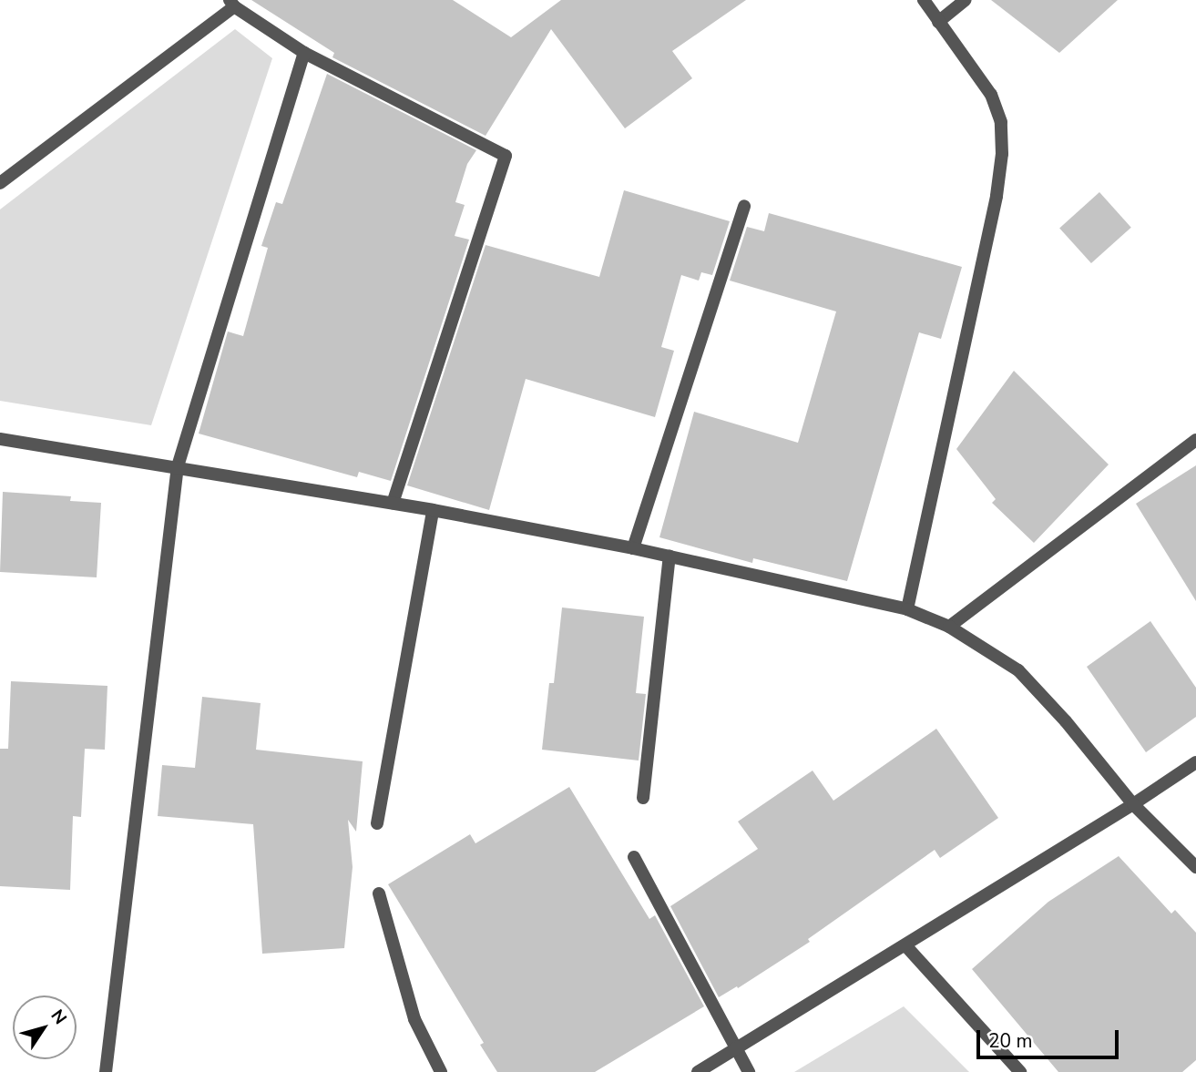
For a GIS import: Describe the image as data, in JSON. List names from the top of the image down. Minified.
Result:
{"scale_bar":"20 m","north":"top right"}
